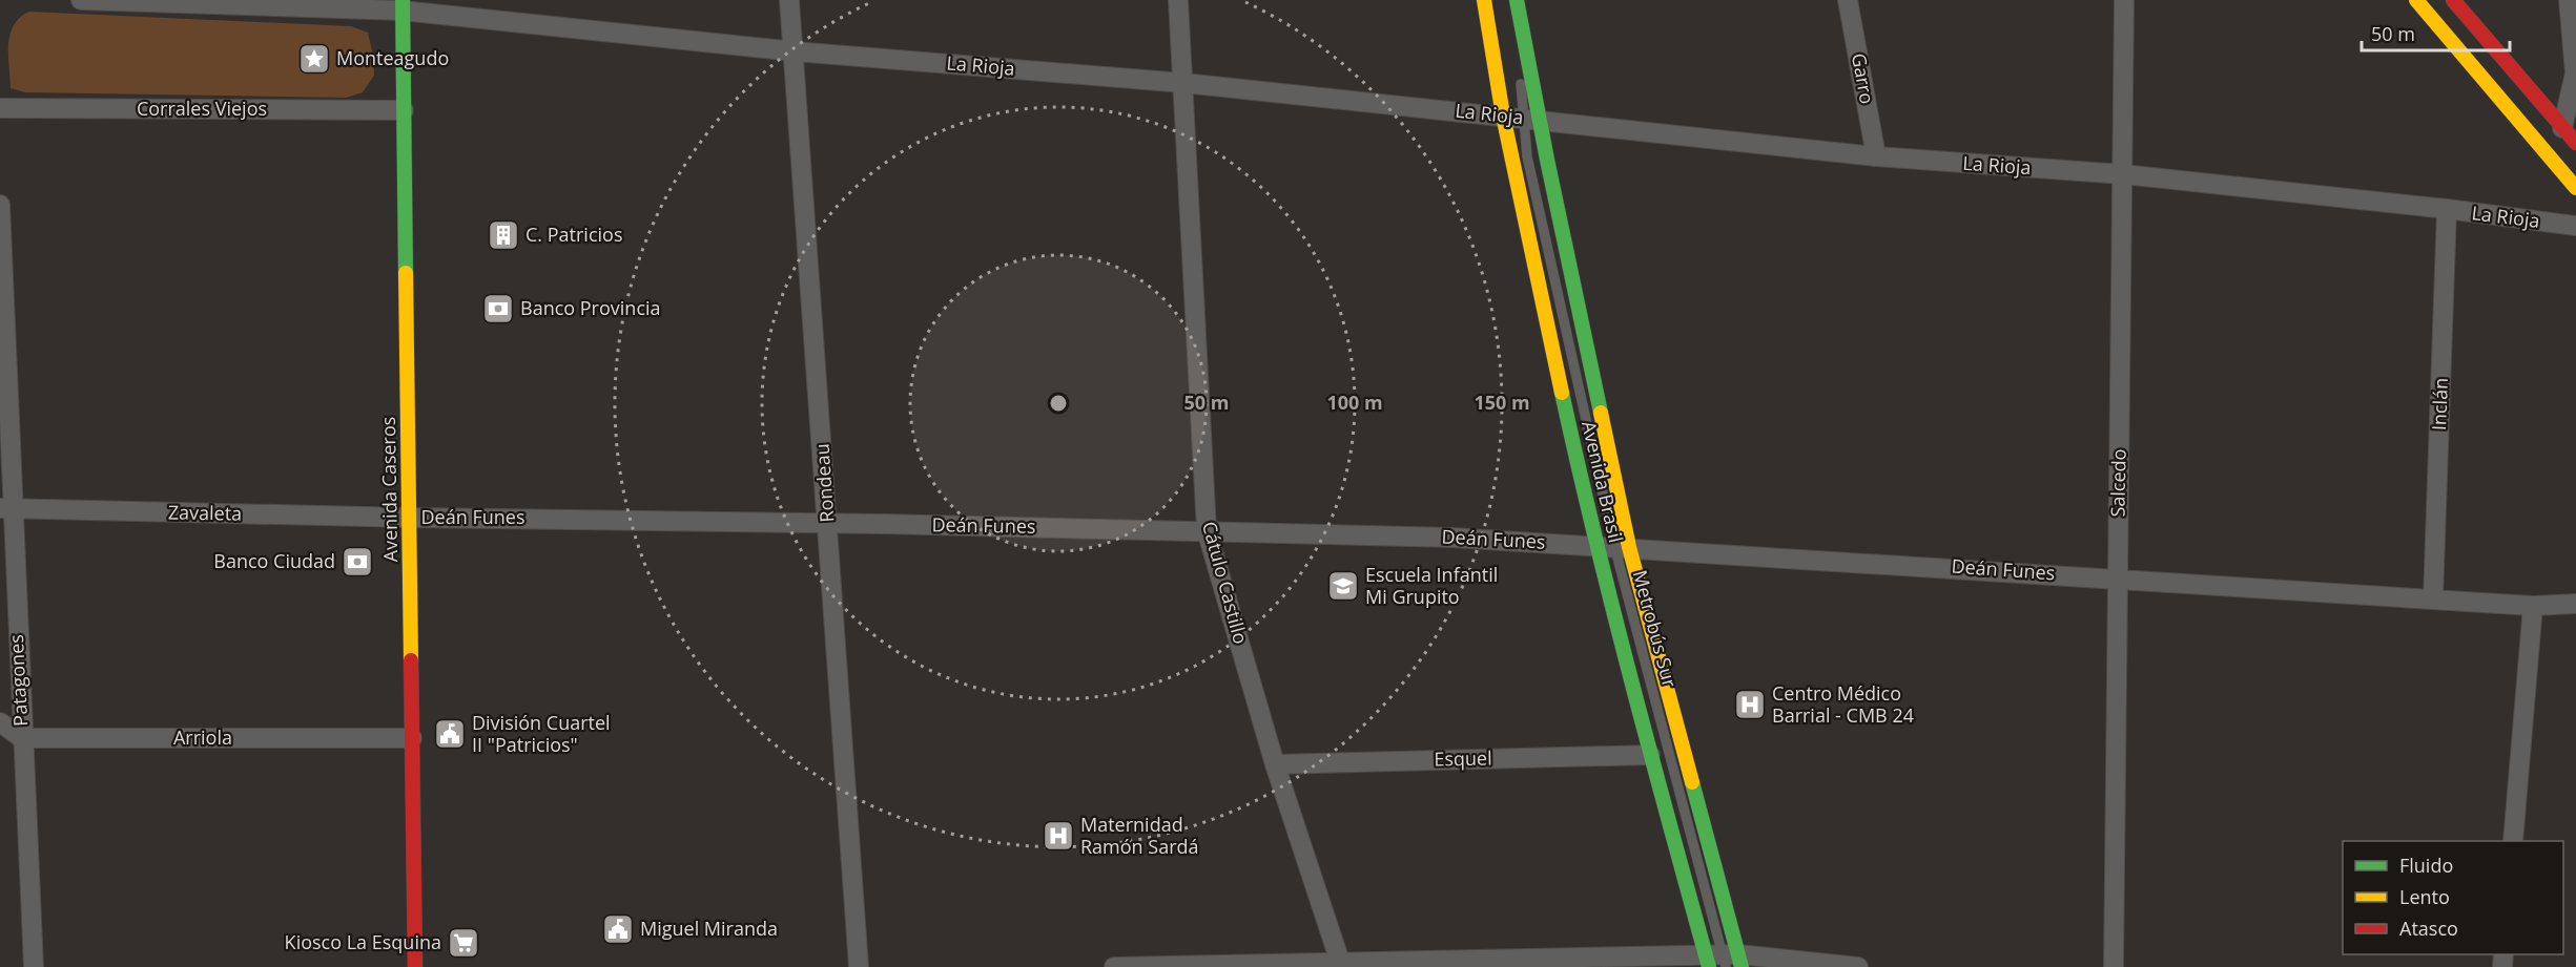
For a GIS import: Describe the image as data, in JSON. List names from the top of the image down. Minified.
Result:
{"streets":{"main road":["Avenida Brasil","Avenida Caseros"],"street":["La Rioja","Garro","Corrales Viejos","Inclán","Rondeau","Salcedo","Zavaleta","Deán Funes","Cátulo Castillo","Patagones","Arriola","Esquel"]},"crossings":[["La Rioja","Garro"],["La Rioja","Inclán"],["La Rioja","Avenida Brasil"],["La Rioja","Rondeau"],["La Rioja","Salcedo"],["La Rioja","Avenida Caseros"],["La Rioja","Cátulo Castillo"],["Corrales Viejos","Avenida Caseros"],["Inclán","Deán Funes"],["Avenida Brasil","Deán Funes"],["Avenida Brasil","Esquel"],["Rondeau","Deán Funes"],["Salcedo","Deán Funes"],["Avenida Caseros","Zavaleta"],["Avenida Caseros","Deán Funes"],["Avenida Caseros","Arriola"],["Zavaleta","Deán Funes"],["Zavaleta","Patagones"],["Deán Funes","Cátulo Castillo"],["Cátulo Castillo","Esquel"],["Patagones","Arriola"]],"places":{"place":["Monteagudo"],"building":["C. Patricios"],"bank":["Banco Provincia","Banco Ciudad"],"school or university":["Escuela Infantil Mi Grupito"],"hospital":["Centro Médico Barrial - CMB 24","Maternidad Ramón Sardá"],"public building":["División Cuartel II \"Patricios\"","Miguel Miranda"],"supermarket":["Kiosco La Esquina"]},"legend":["Fluido","Lento","Atasco"],"scale_bar":"50 m","rings":["50 m","100 m","150 m"]}
